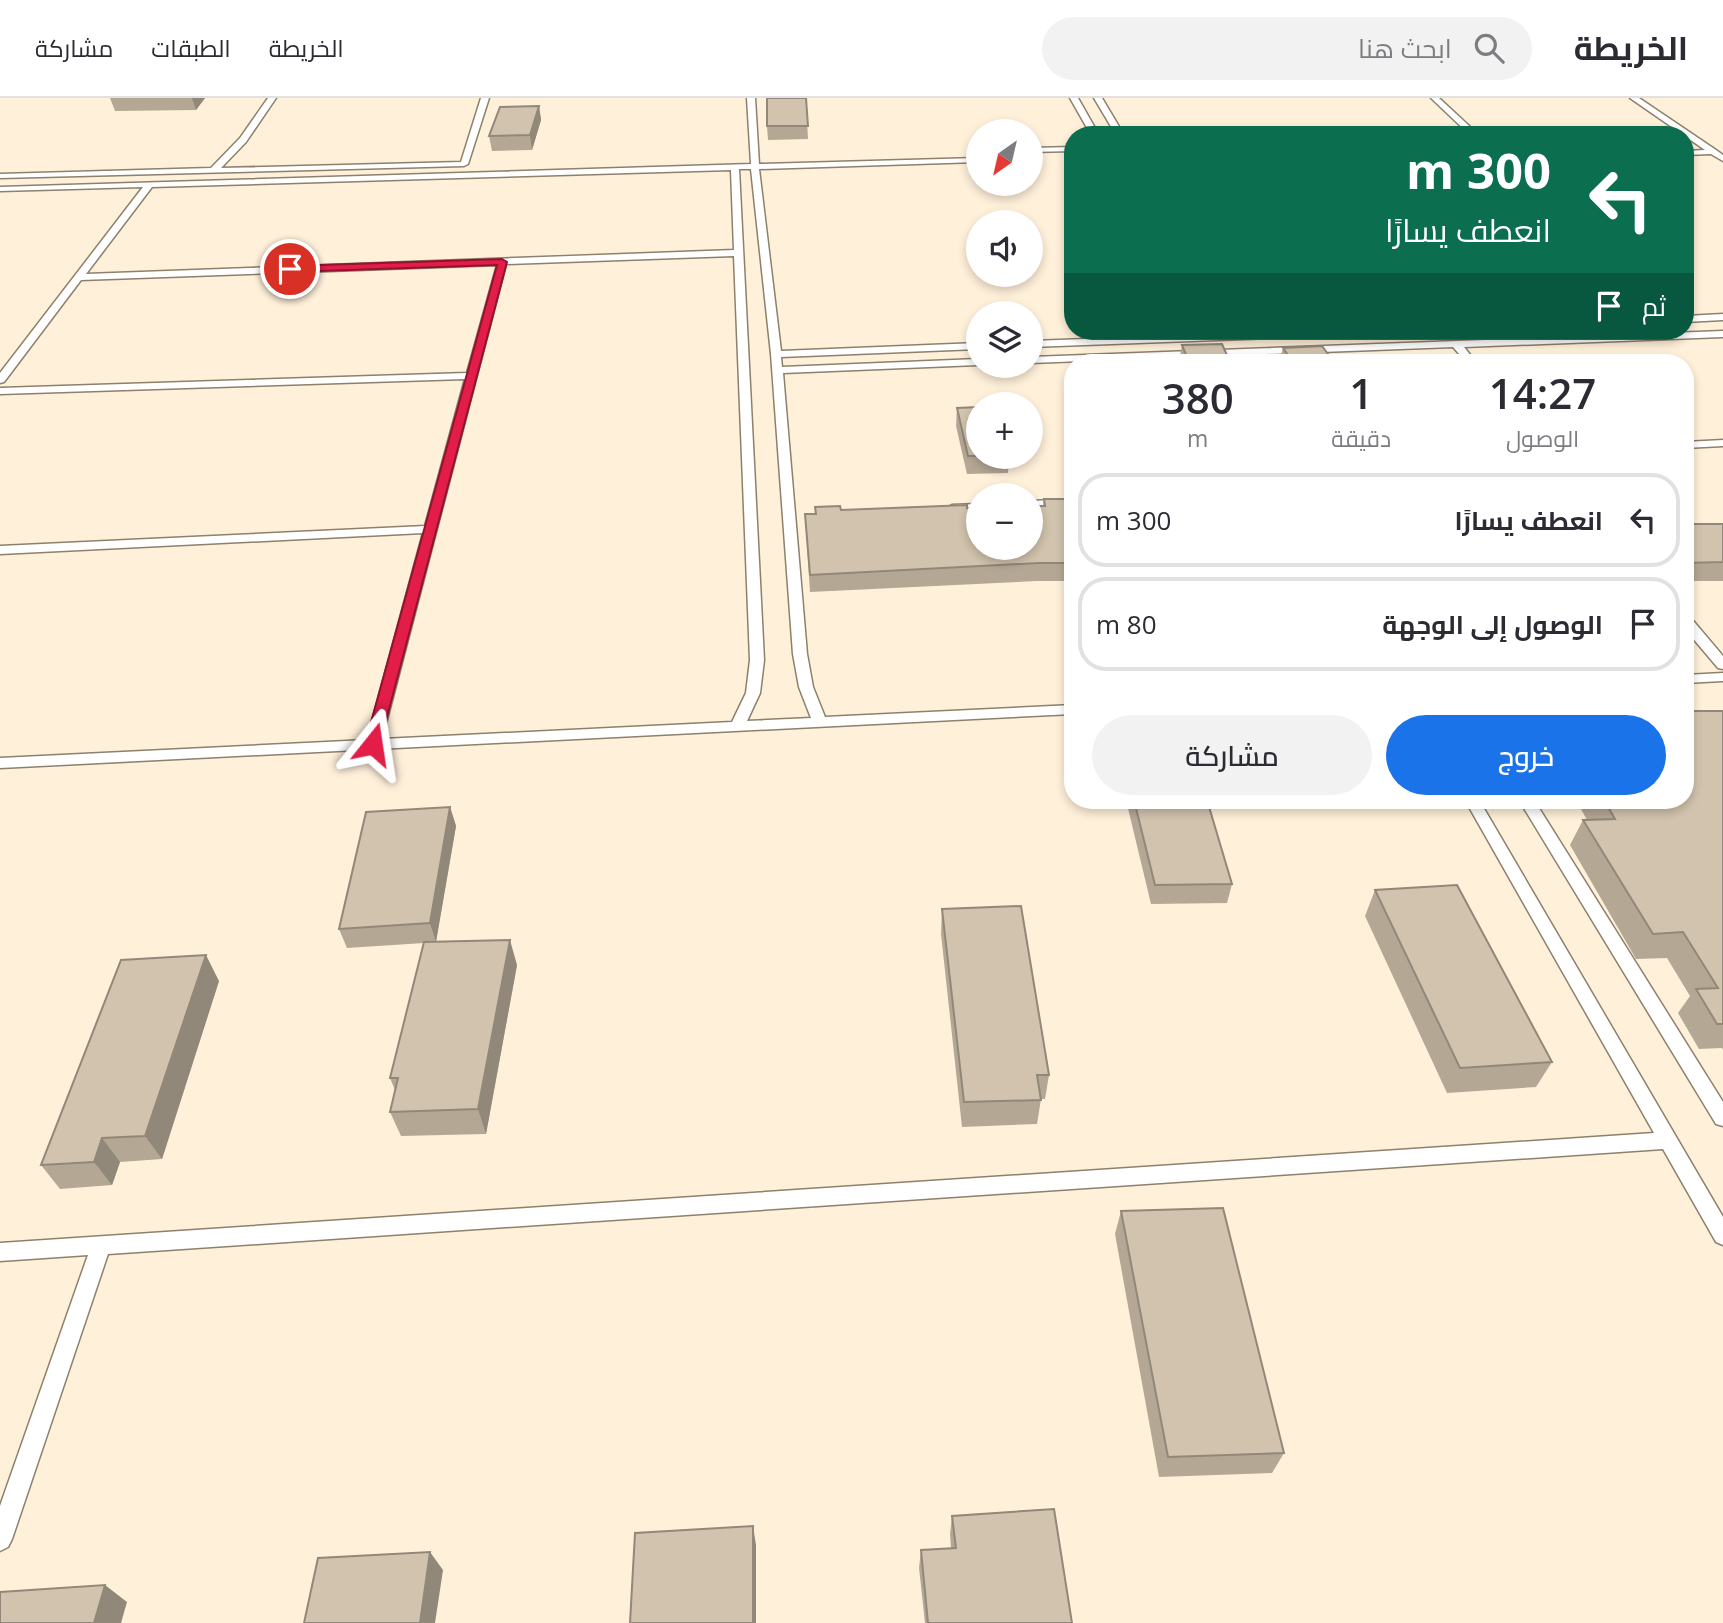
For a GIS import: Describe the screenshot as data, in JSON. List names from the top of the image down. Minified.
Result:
{"north":"bottom left","page":{"header":"الخريطة","search":"ابحث هنا","nav":["الخريطة","الطبقات","مشاركة"],"map_buttons":["+","−"],"turn":["300 m","انعطف يسارًا"],"then":"ثم","eta":["14:27","الوصول","1","دقيقة","380","m"],"list":[{"name":"انعطف يسارًا","value":"300 m"},{"name":"الوصول إلى الوجهة","value":"80 m"}],"buttons":["خروج","مشاركة"]}}
